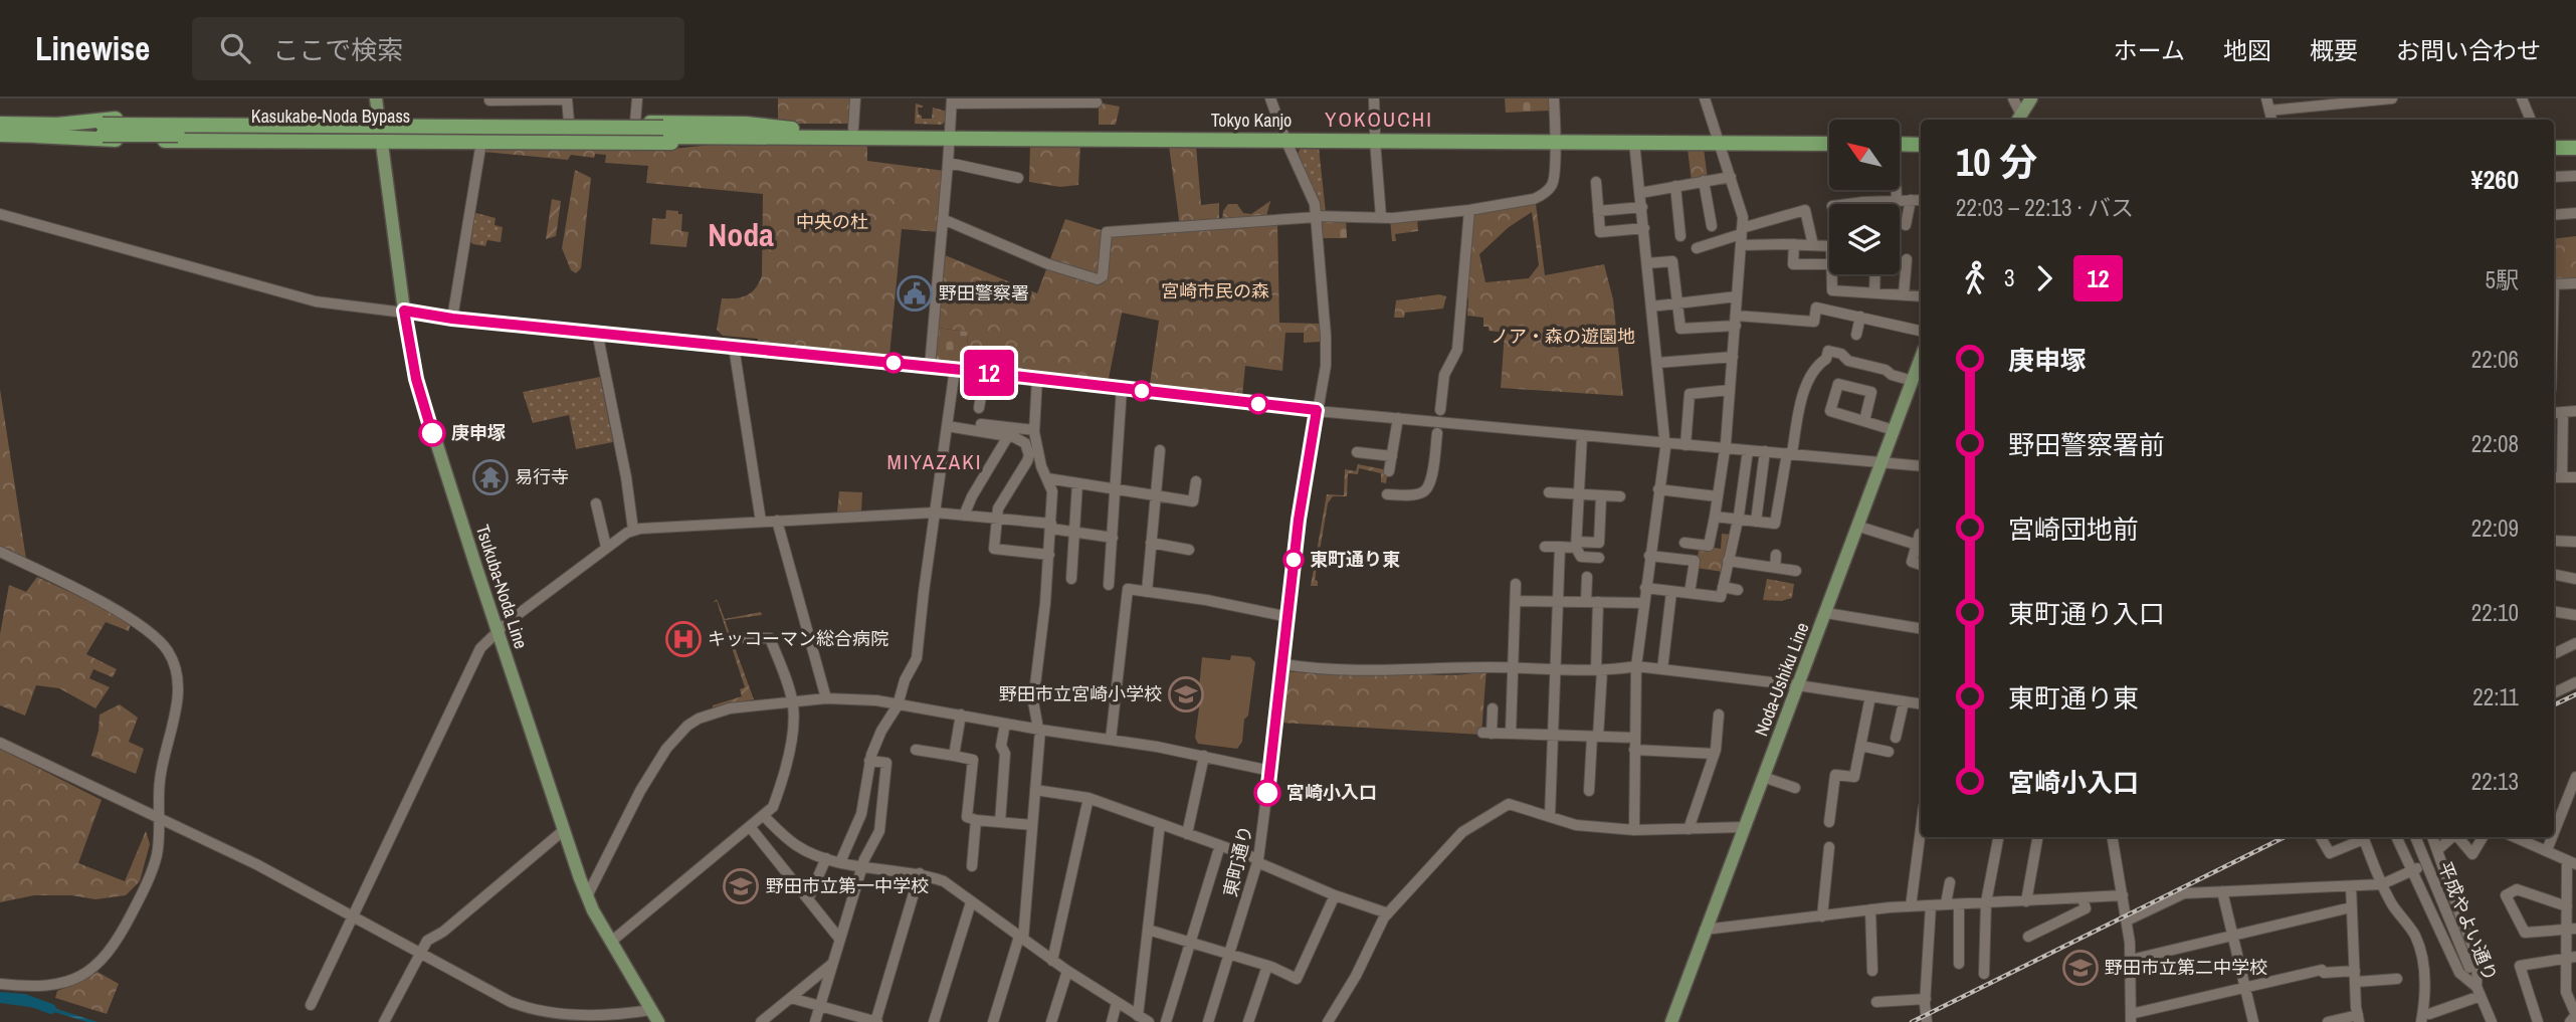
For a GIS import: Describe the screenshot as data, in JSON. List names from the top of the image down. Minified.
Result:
{"streets":{"highway":["Kasukabe-Noda Bypass","Tokyo Kanjo"],"main road":["Tsukuba-Noda Line","Noda-Ushiku Line"],"street":["東町通り","平成やよい通り"]},"crossings":[["Kasukabe-Noda Bypass","Tokyo Kanjo"],["Tokyo Kanjo","東町通り"]],"districts":["YOKOUCHI","Noda","MIYAZAKI"],"parks":["中央の杜","宮崎市民の森","ノア・森の遊園地"],"places":{"public building":["野田警察署"],"other":["庚申塚","東町通り東","宮崎小入口"],"temple":["易行寺"],"hospital":["キッコーマン総合病院"],"school or university":["野田市立宮崎小学校","野田市立第一中学校","野田市立第二中学校"]},"lines":["bus line 12"],"north":"top left","page":{"header":"Linewise","search":"ここで検索","nav":["ホーム","地図","概要","お問い合わせ"],"on_map":"12","heading":["10 分","22:03 – 22:13 · バス","¥260"],"legs":["3","12","5駅"],"list":[{"name":"庚申塚","value":"22:06"},{"name":"野田警察署前","value":"22:08"},{"name":"宮崎団地前","value":"22:09"},{"name":"東町通り入口","value":"22:10"},{"name":"東町通り東","value":"22:11"},{"name":"宮崎小入口","value":"22:13"}]}}
